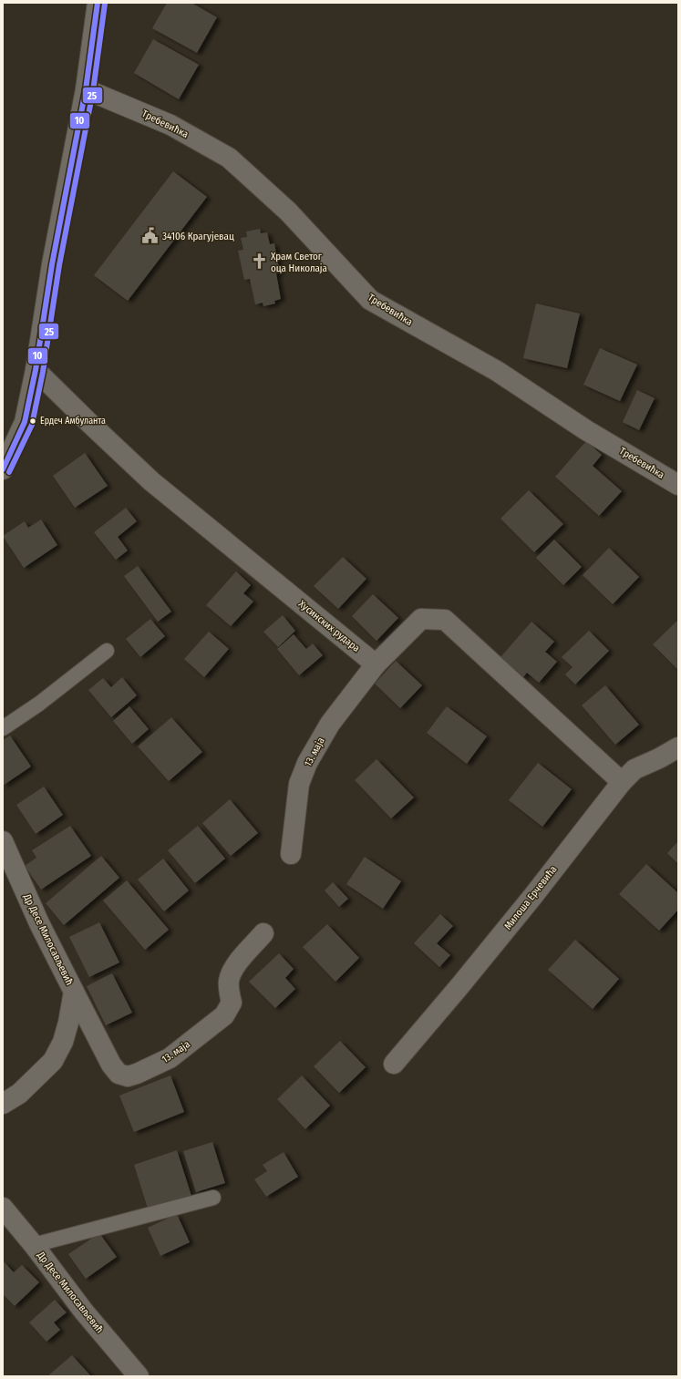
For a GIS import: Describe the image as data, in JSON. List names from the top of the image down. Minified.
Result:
{"streets":{"street":["Требевићка","Хусинских рудара","13. маја","Милоша Ерчевића","Др Десе Милосављевић"]},"crossings":[["Хусинских рудара","13. маја"],["13. маја","Др Десе Милосављевић"]],"places":{"public building":["34106 Крагујевац"],"church":["Храм Светог оца Николаја"],"other":["Ердеч Амбуланта"]},"lines":["transit line 10","transit line 25"]}
